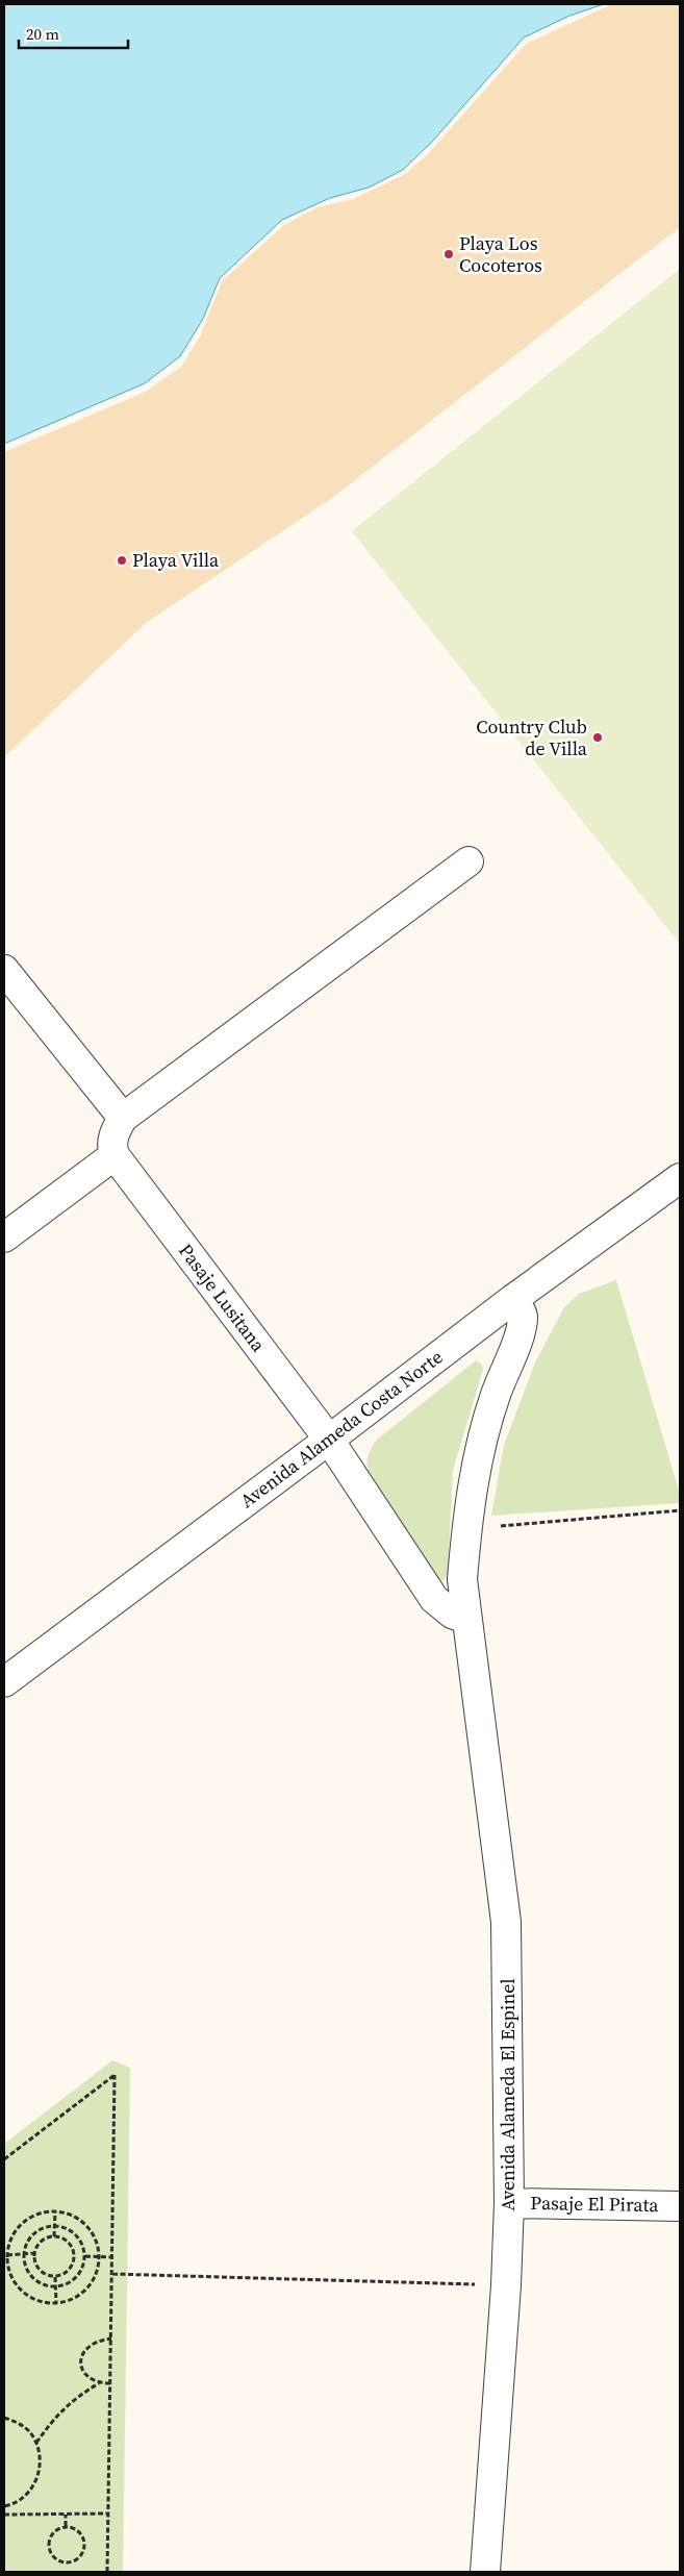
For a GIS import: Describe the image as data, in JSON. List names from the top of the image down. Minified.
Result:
{"streets":{"street":["Pasaje Lusitana","Avenida Alameda Costa Norte","Avenida Alameda El Espinel","Pasaje El Pirata"]},"crossings":[["Pasaje Lusitana","Avenida Alameda Costa Norte"],["Avenida Alameda Costa Norte","Avenida Alameda El Espinel"],["Avenida Alameda El Espinel","Pasaje El Pirata"]],"places":["Playa Los Cocoteros","Playa Villa","Country Club de Villa"],"scale_bar":"20 m"}
